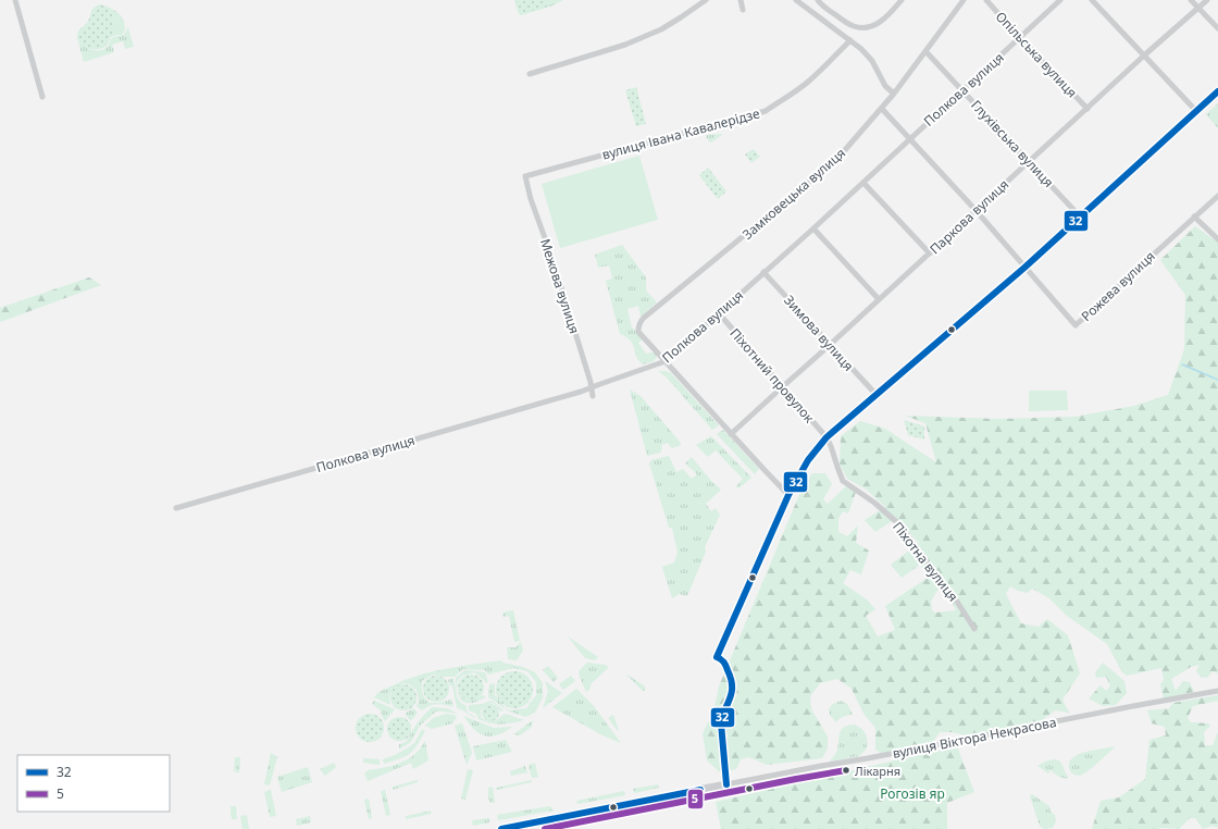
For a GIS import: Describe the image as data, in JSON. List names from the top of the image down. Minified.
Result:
{"streets":{"main road":["вулиця Віктора Некрасова"],"street":["Опільська вулиця","Полкова вулиця","вулиця Івана Кавалерідзе","Глухівська вулиця","Замковецька вулиця","Паркова вулиця","Межова вулиця","Рожева вулиця","Зимова вулиця","Піхотний провулок","Піхотна вулиця"]},"crossings":[["Опільська вулиця","Полкова вулиця"],["Опільська вулиця","Паркова вулиця"],["Полкова вулиця","Глухівська вулиця"],["Полкова вулиця","Замковецька вулиця"],["Полкова вулиця","Межова вулиця"],["Полкова вулиця","Зимова вулиця"],["Полкова вулиця","Піхотний провулок"],["вулиця Івана Кавалерідзе","Межова вулиця"],["Глухівська вулиця","Замковецька вулиця"],["Глухівська вулиця","Паркова вулиця"],["Паркова вулиця","Зимова вулиця"],["Паркова вулиця","Піхотний провулок"],["Піхотний провулок","Піхотна вулиця"]],"parks":["Рогозів яр"],"places":["Лікарня"],"lines":["transit line 32","transit line 5"],"legend":["32","5"]}
